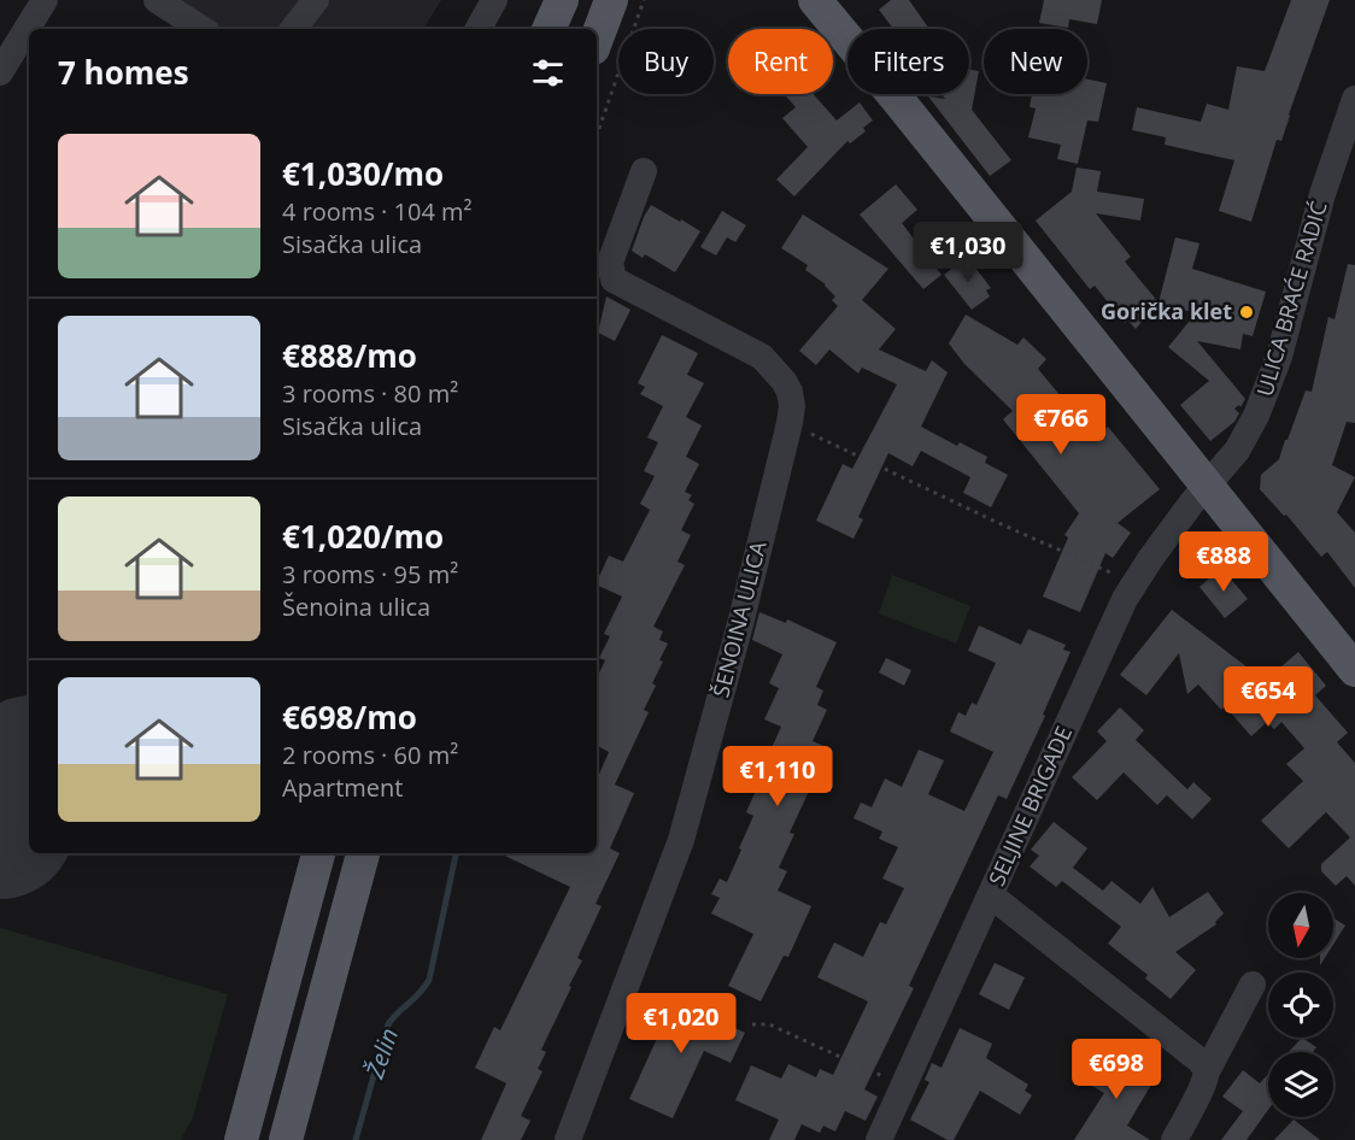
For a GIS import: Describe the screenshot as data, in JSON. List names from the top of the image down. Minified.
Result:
{"streets":{"street":["ULICA BRAĆE RADIĆ","ŠENOINA ULICA","SELJINE BRIGADE"]},"crossings":[["ULICA BRAĆE RADIĆ","SELJINE BRIGADE"]],"water":["Želin"],"places":["Gorička klet"],"north":"bottom","page":{"chip":["Buy","Rent","Filters","New"],"heading":"7 homes","list":[{"name":"€1,030/mo","note":"4 rooms · 104 m² · Sisačka ulica"},{"name":"€888/mo","note":"3 rooms · 80 m² · Sisačka ulica"},{"name":"€1,020/mo","note":"3 rooms · 95 m² · Šenoina ulica"},{"name":"€698/mo","note":"2 rooms · 60 m² · Apartment"}],"price":["€1,030","€766","€888","€654","€1,110","€1,020","€698"]}}
